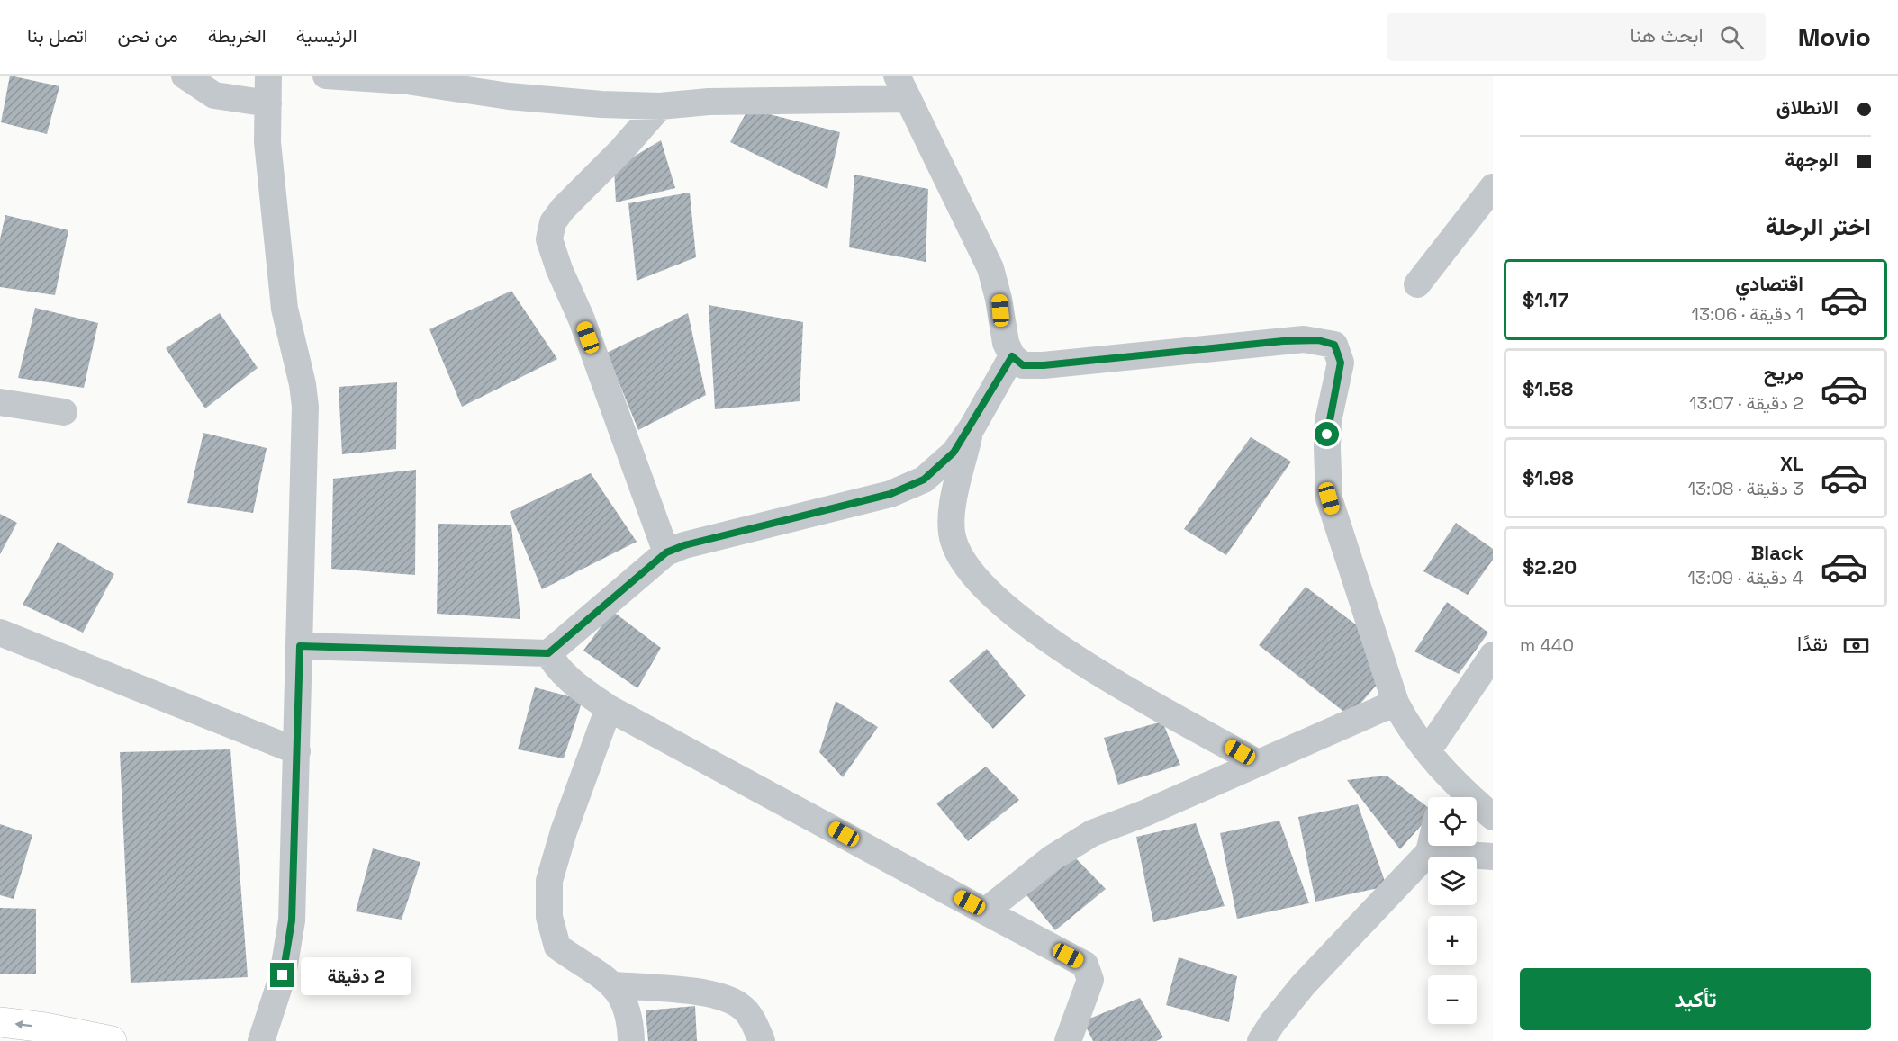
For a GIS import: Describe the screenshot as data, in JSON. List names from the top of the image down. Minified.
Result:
{"page":{"header":"Movio","search":"ابحث هنا","nav":["الرئيسية","الخريطة","من نحن","اتصل بنا"],"banner":["الانطلاق","الوجهة"],"heading":"اختر الرحلة","list":[{"name":"اقتصادي","note":"1 دقيقة · 13:06","value":"$1.17"},{"name":"مريح","note":"2 دقيقة · 13:07","value":"$1.58"},{"name":"XL","note":"3 دقيقة · 13:08","value":"$1.98"},{"name":"Black","note":"4 دقيقة · 13:09","value":"$2.20"}],"pay":["نقدًا","440 m"],"map_buttons":["+","−"],"buttons":"تأكيد","bubble":"2 دقيقة"}}
